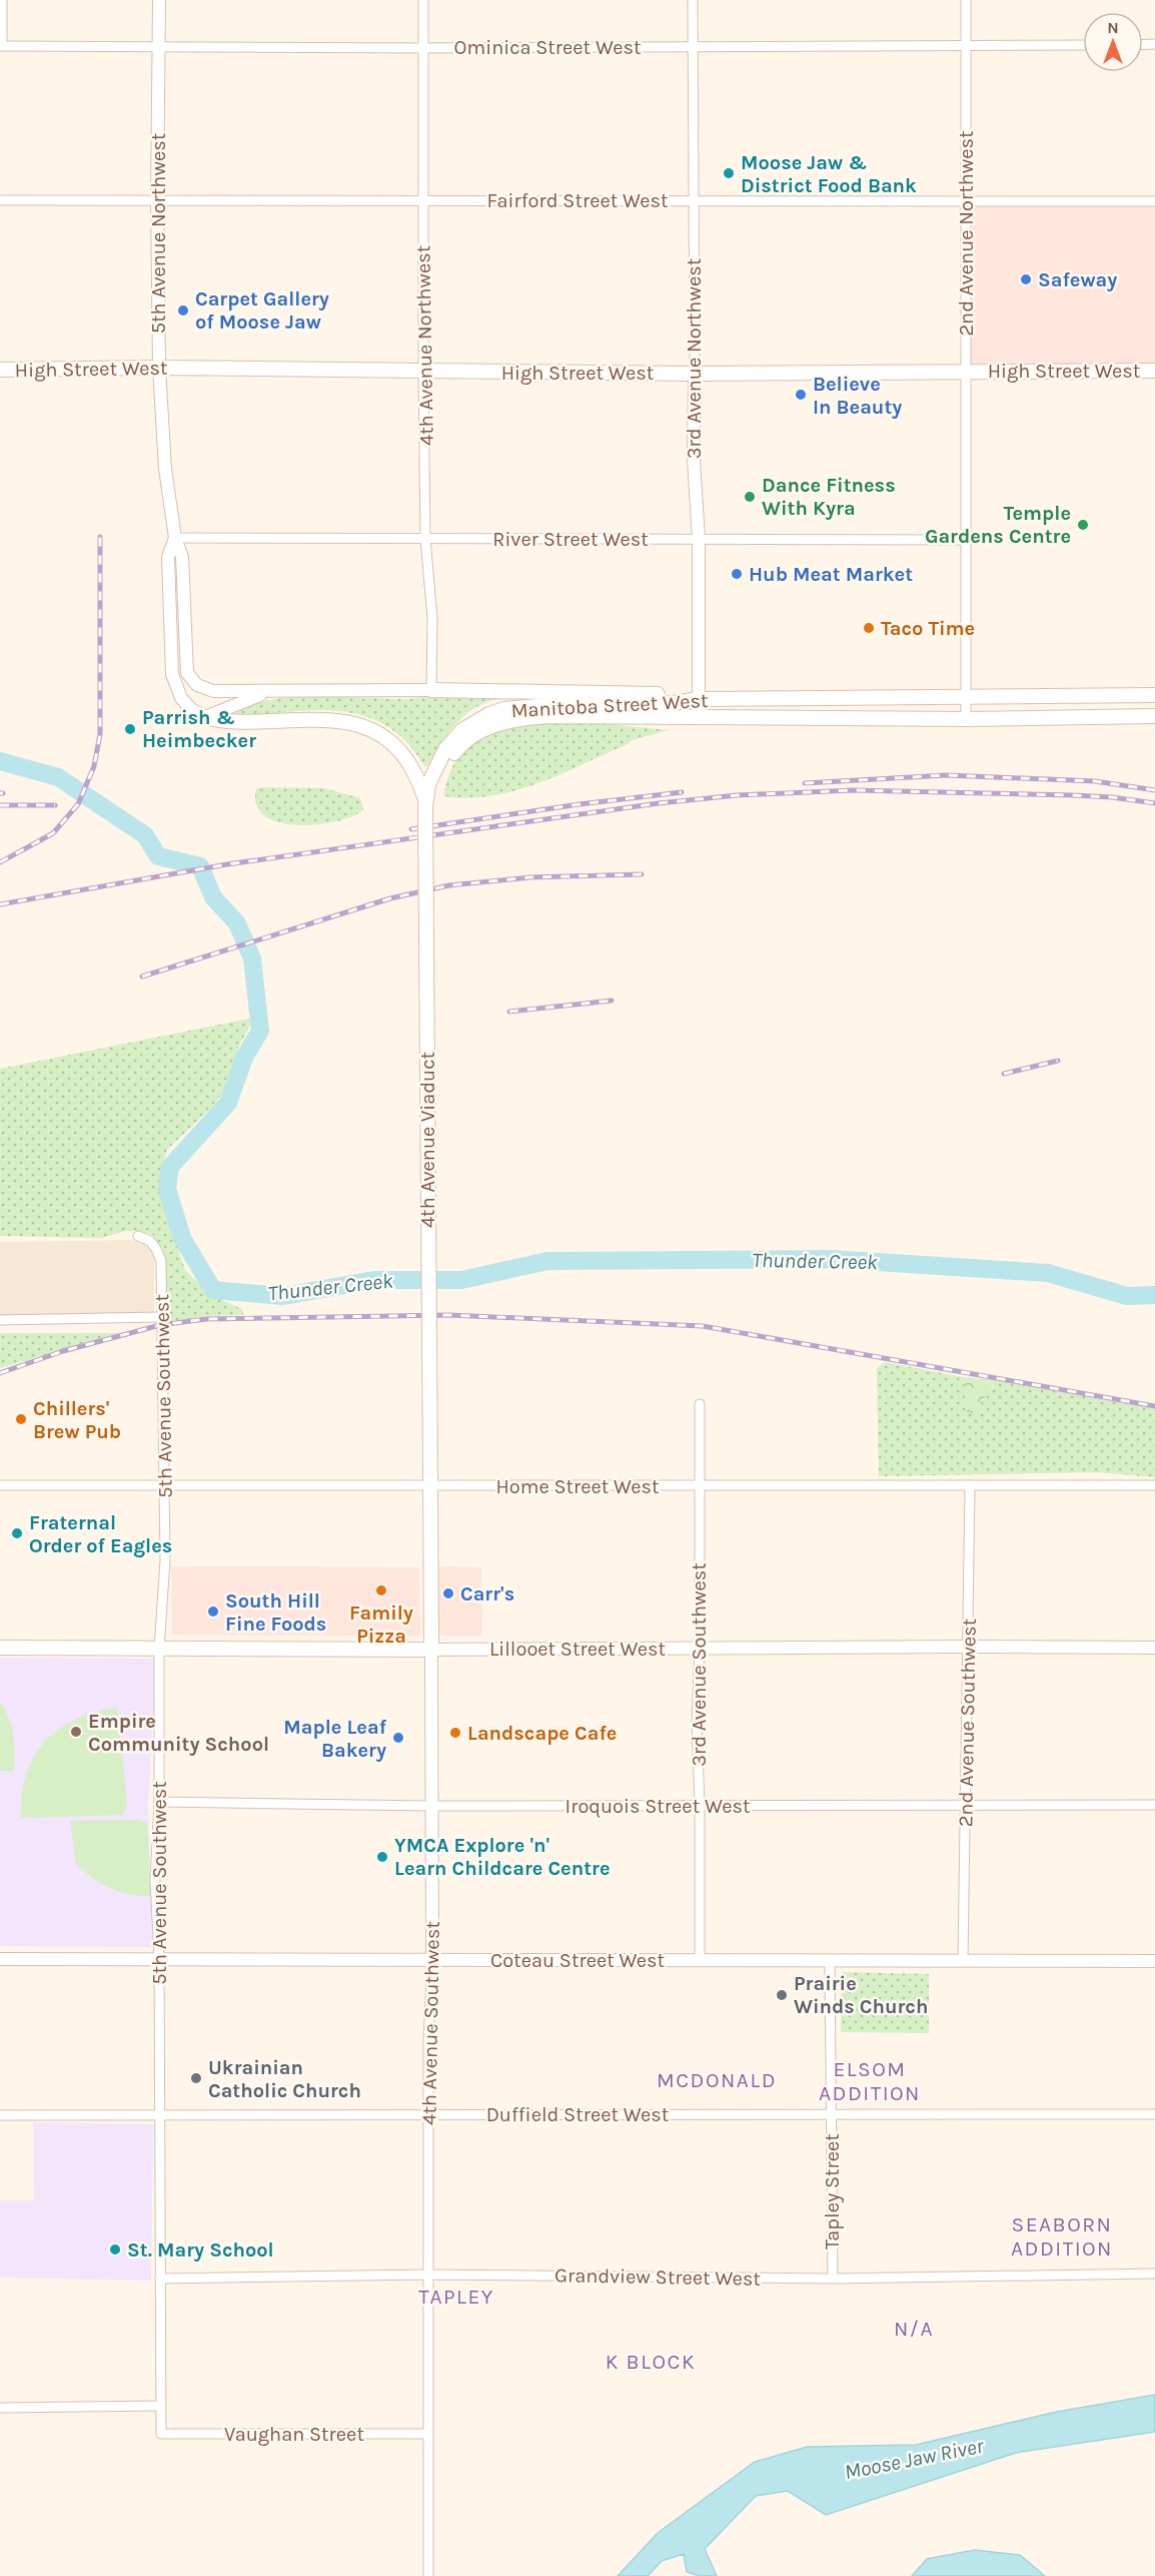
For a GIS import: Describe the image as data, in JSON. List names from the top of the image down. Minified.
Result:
{"streets":{"main road":["High Street West","Manitoba Street West","4th Avenue Viaduct","Lillooet Street West","4th Avenue Southwest"],"street":["Ominica Street West","Fairford Street West","5th Avenue Northwest","2nd Avenue Northwest","4th Avenue Northwest","3rd Avenue Northwest","River Street West","5th Avenue Southwest","Home Street West","3rd Avenue Southwest","2nd Avenue Southwest","Iroquois Street West","Coteau Street West","Duffield Street West","Tapley Street","Grandview Street West","Vaughan Street"]},"crossings":[["Ominica Street West","5th Avenue Northwest"],["Ominica Street West","2nd Avenue Northwest"],["Ominica Street West","4th Avenue Northwest"],["Ominica Street West","3rd Avenue Northwest"],["Fairford Street West","5th Avenue Northwest"],["Fairford Street West","2nd Avenue Northwest"],["Fairford Street West","4th Avenue Northwest"],["Fairford Street West","3rd Avenue Northwest"],["5th Avenue Northwest","High Street West"],["5th Avenue Northwest","River Street West"],["2nd Avenue Northwest","High Street West"],["2nd Avenue Northwest","River Street West"],["2nd Avenue Northwest","Manitoba Street West"],["4th Avenue Northwest","High Street West"],["4th Avenue Northwest","River Street West"],["3rd Avenue Northwest","High Street West"],["3rd Avenue Northwest","River Street West"],["3rd Avenue Northwest","Manitoba Street West"],["Manitoba Street West","4th Avenue Viaduct"],["4th Avenue Viaduct","4th Avenue Southwest"],["5th Avenue Southwest","Home Street West"],["5th Avenue Southwest","Lillooet Street West"],["5th Avenue Southwest","Iroquois Street West"],["5th Avenue Southwest","Coteau Street West"],["5th Avenue Southwest","Duffield Street West"],["5th Avenue Southwest","Grandview Street West"],["5th Avenue Southwest","Vaughan Street"],["Home Street West","3rd Avenue Southwest"],["Home Street West","2nd Avenue Southwest"],["Home Street West","4th Avenue Southwest"],["Lillooet Street West","3rd Avenue Southwest"],["Lillooet Street West","2nd Avenue Southwest"],["Lillooet Street West","4th Avenue Southwest"],["3rd Avenue Southwest","Iroquois Street West"],["3rd Avenue Southwest","Coteau Street West"],["2nd Avenue Southwest","Iroquois Street West"],["2nd Avenue Southwest","Coteau Street West"],["Iroquois Street West","4th Avenue Southwest"],["Coteau Street West","4th Avenue Southwest"],["Coteau Street West","Tapley Street"],["4th Avenue Southwest","Duffield Street West"],["4th Avenue Southwest","Grandview Street West"],["4th Avenue Southwest","Vaughan Street"],["Duffield Street West","Tapley Street"],["Tapley Street","Grandview Street West"]],"districts":["ELSOM ADDITION","MCDONALD","SEABORN ADDITION","TAPLEY","N/A","K BLOCK"],"water":["Thunder Creek","Moose Jaw River"],"places":["Moose Jaw & District Food Bank","Safeway","Carpet Gallery of Moose Jaw","Believe In Beauty","Dance Fitness With Kyra","Temple Gardens Centre","Hub Meat Market","Taco Time","Parrish & Heimbecker","Chillers' Brew Pub","Fraternal Order of Eagles","Family Pizza","Carr's","South Hill Fine Foods","Empire Community School","Landscape Cafe","Maple Leaf Bakery","YMCA Explore 'n' Learn Childcare Centre","Prairie Winds Church","Ukrainian Catholic Church","St. Mary School"],"north":"top"}
